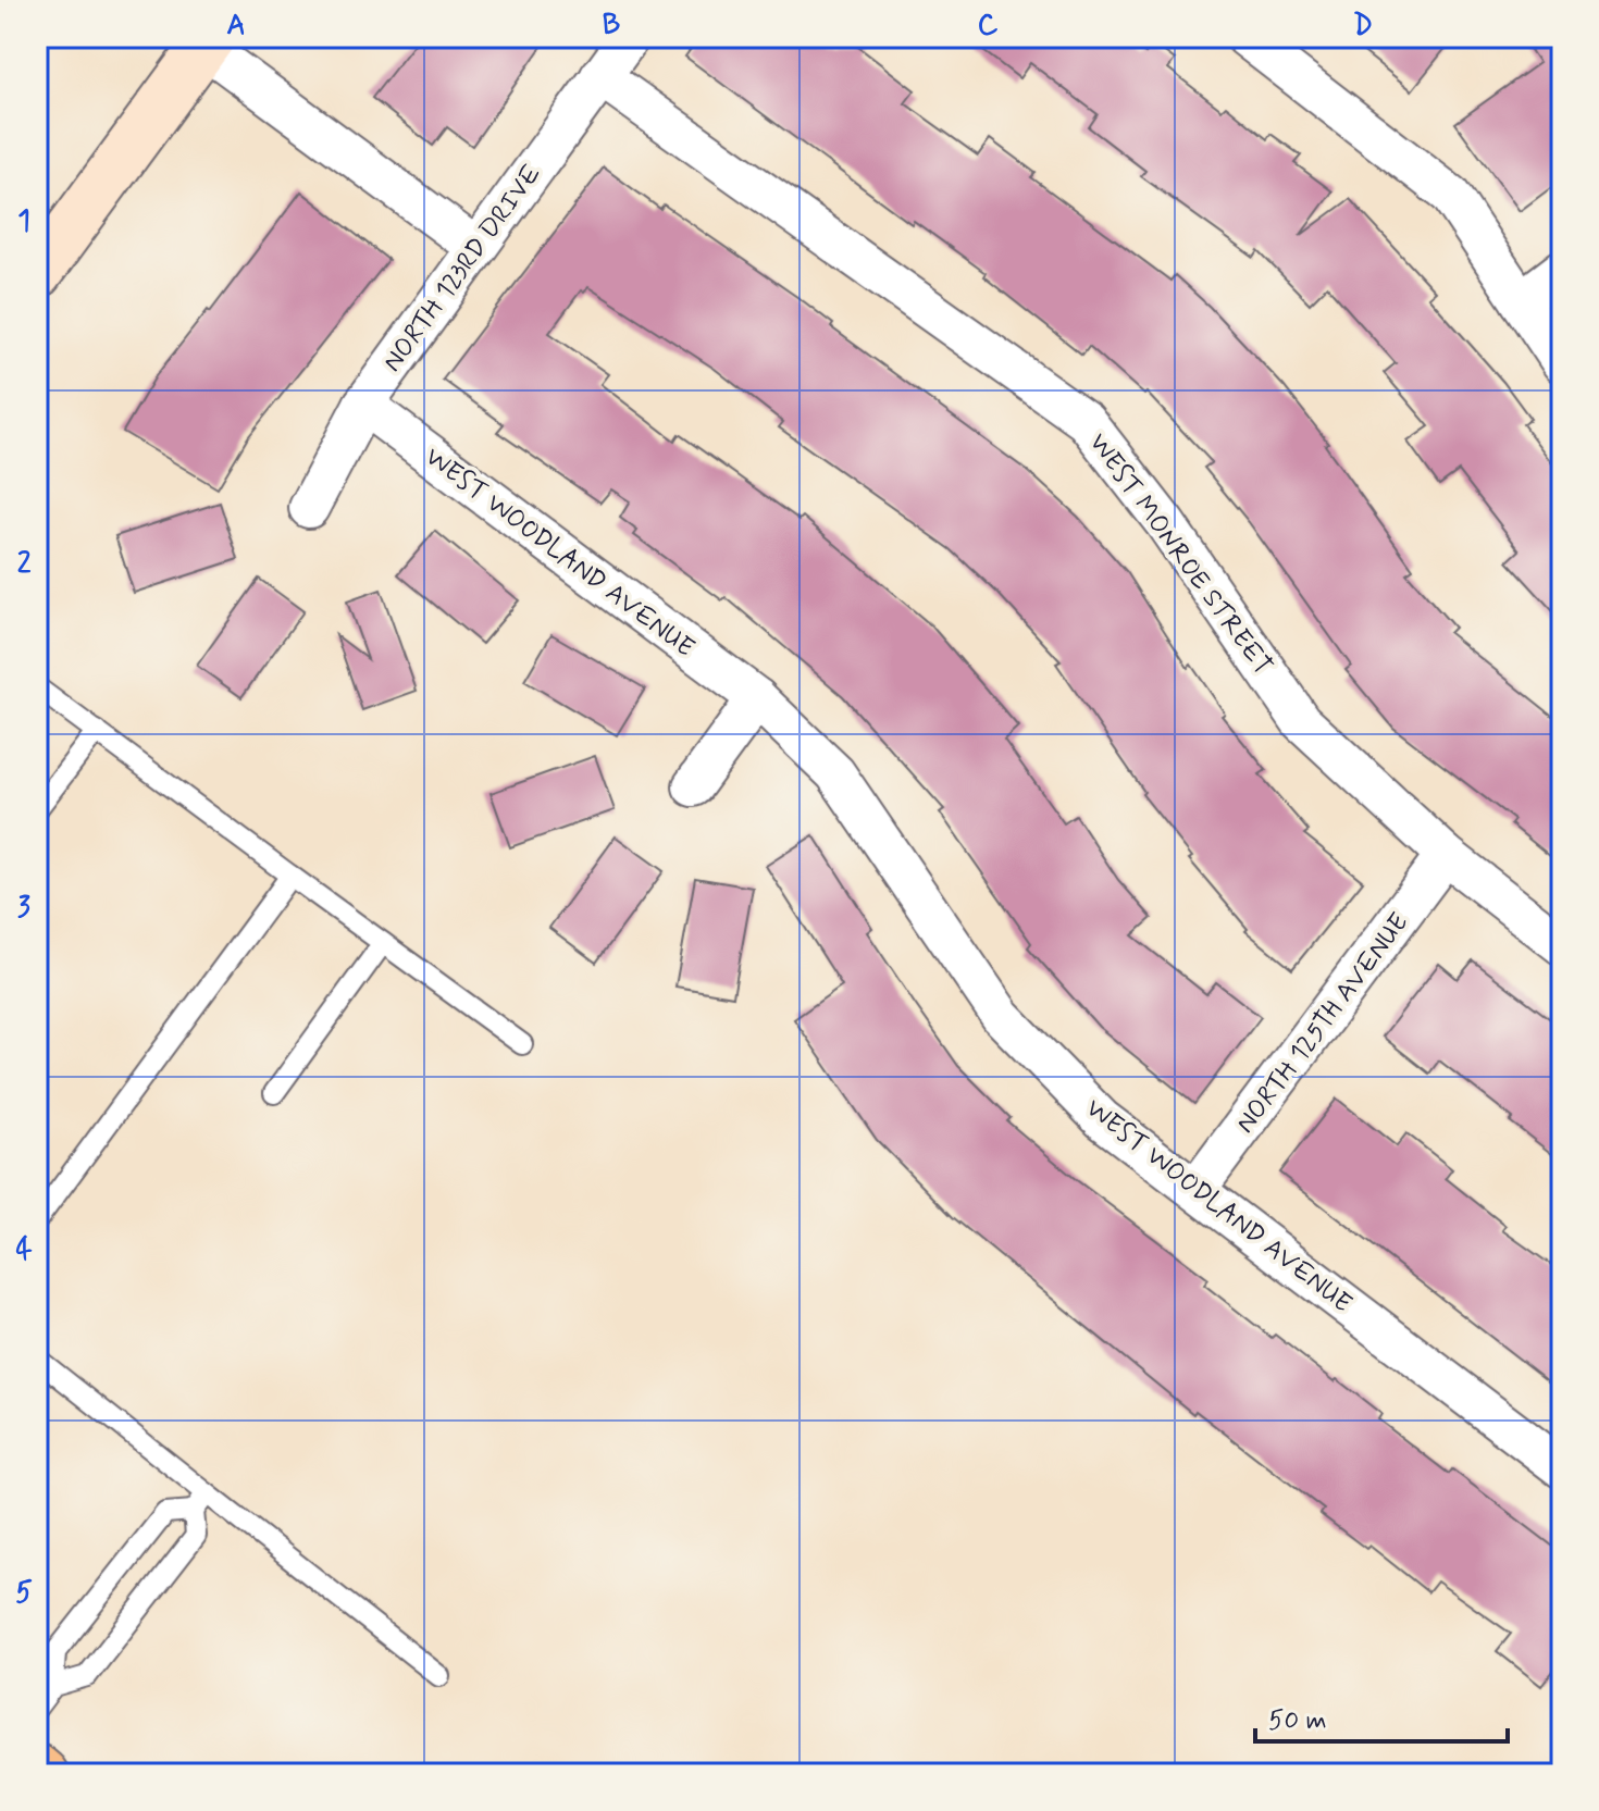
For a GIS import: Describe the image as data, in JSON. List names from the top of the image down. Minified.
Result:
{"streets":{"street":["NORTH 123RD DRIVE","WEST WOODLAND AVENUE","WEST MONROE STREET","NORTH 125TH AVENUE"]},"crossings":[["NORTH 123RD DRIVE","WEST WOODLAND AVENUE"],["NORTH 123RD DRIVE","WEST MONROE STREET"],["WEST WOODLAND AVENUE","NORTH 125TH AVENUE"],["WEST MONROE STREET","NORTH 125TH AVENUE"]],"scale_bar":"50 m","grid":{"columns":["A","B","C","D"],"rows":["1","2","3","4","5"]}}
